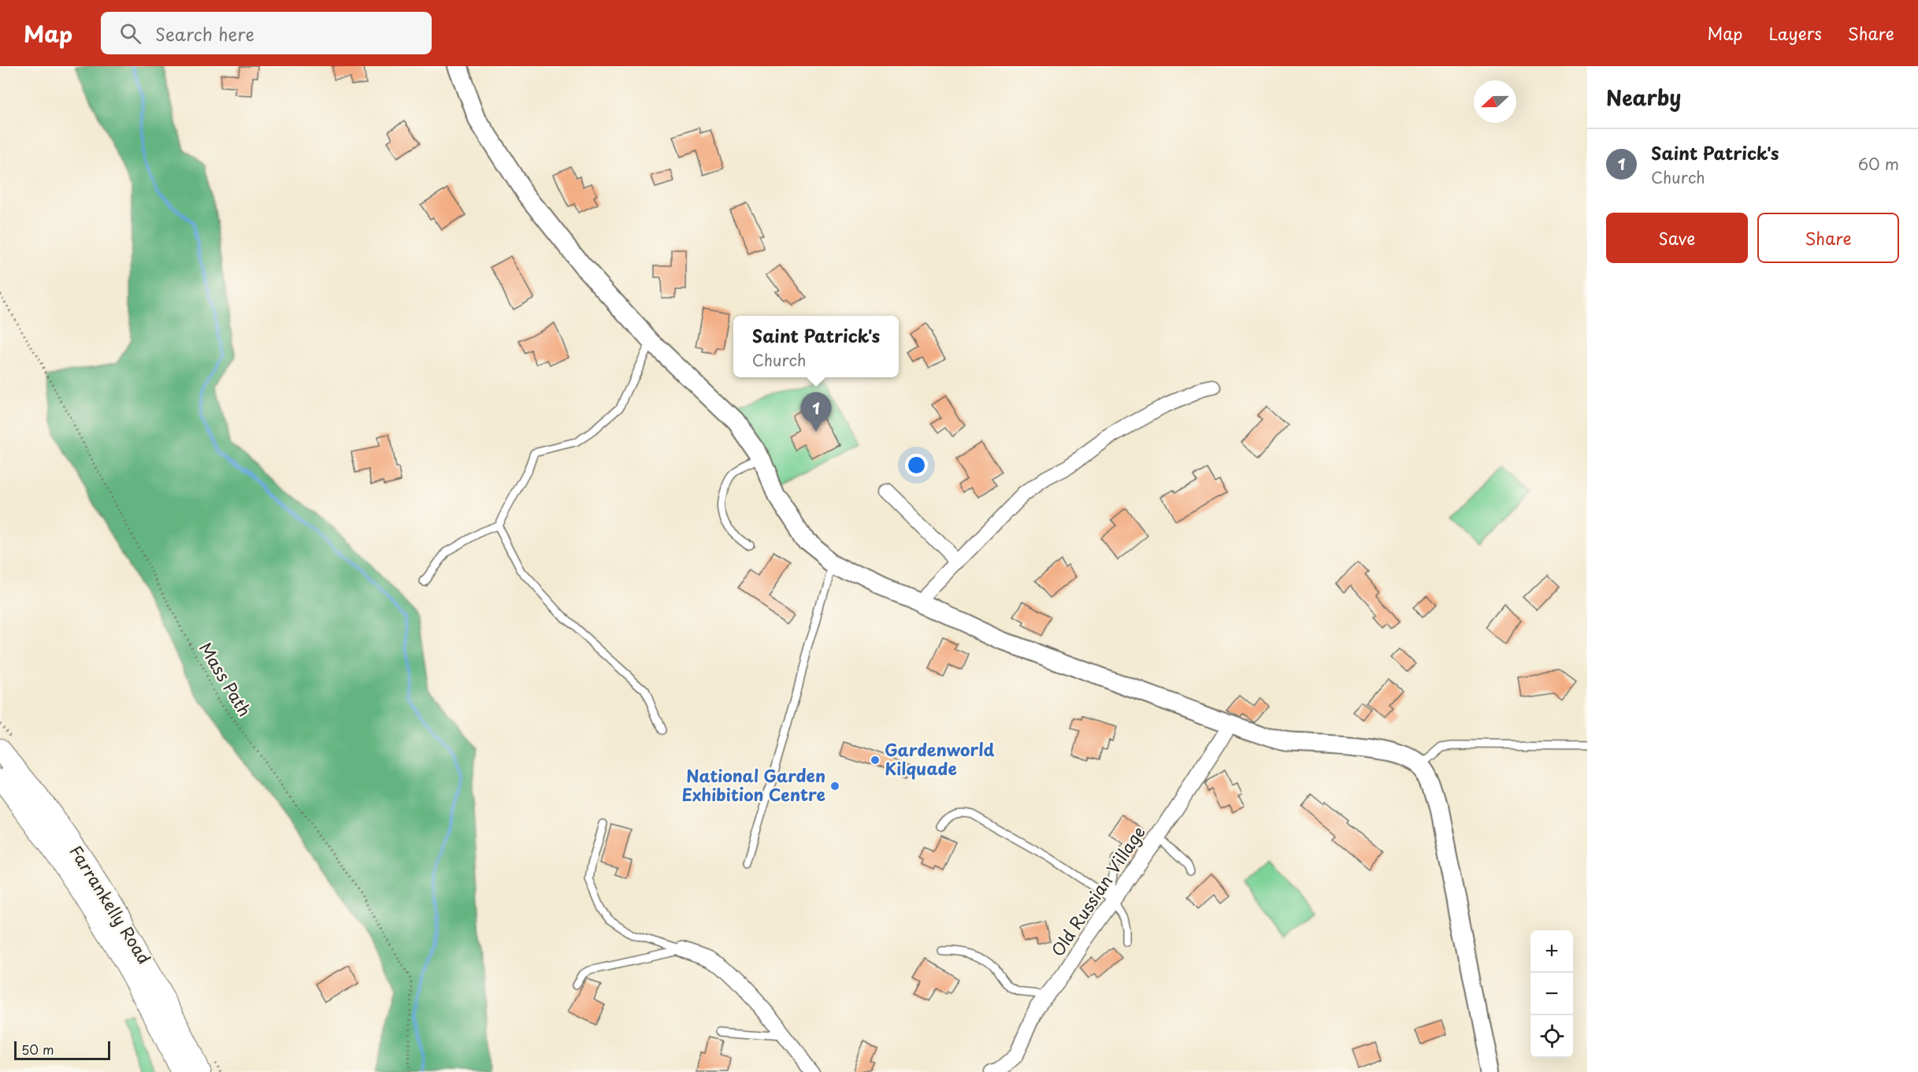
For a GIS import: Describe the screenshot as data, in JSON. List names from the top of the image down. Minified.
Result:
{"streets":{"main road":["Farrankelly Road"],"street":["Old Russian Village"],"path":["Mass Path"]},"places":["Gardenworld Kilquade","National Garden Exhibition Centre"],"scale_bar":"50 m","north":"left","page":{"header":"Map","search":"Search here","nav":["Map","Layers","Share"],"heading":"Nearby","list":[{"mark":"1","name":"Saint Patrick's","note":"Church","value":"60 m"}],"buttons":["Save","Share"],"popup":["Saint Patrick's","Church"],"pins":"1","map_buttons":["+","−"],"scale":"50 m"}}
